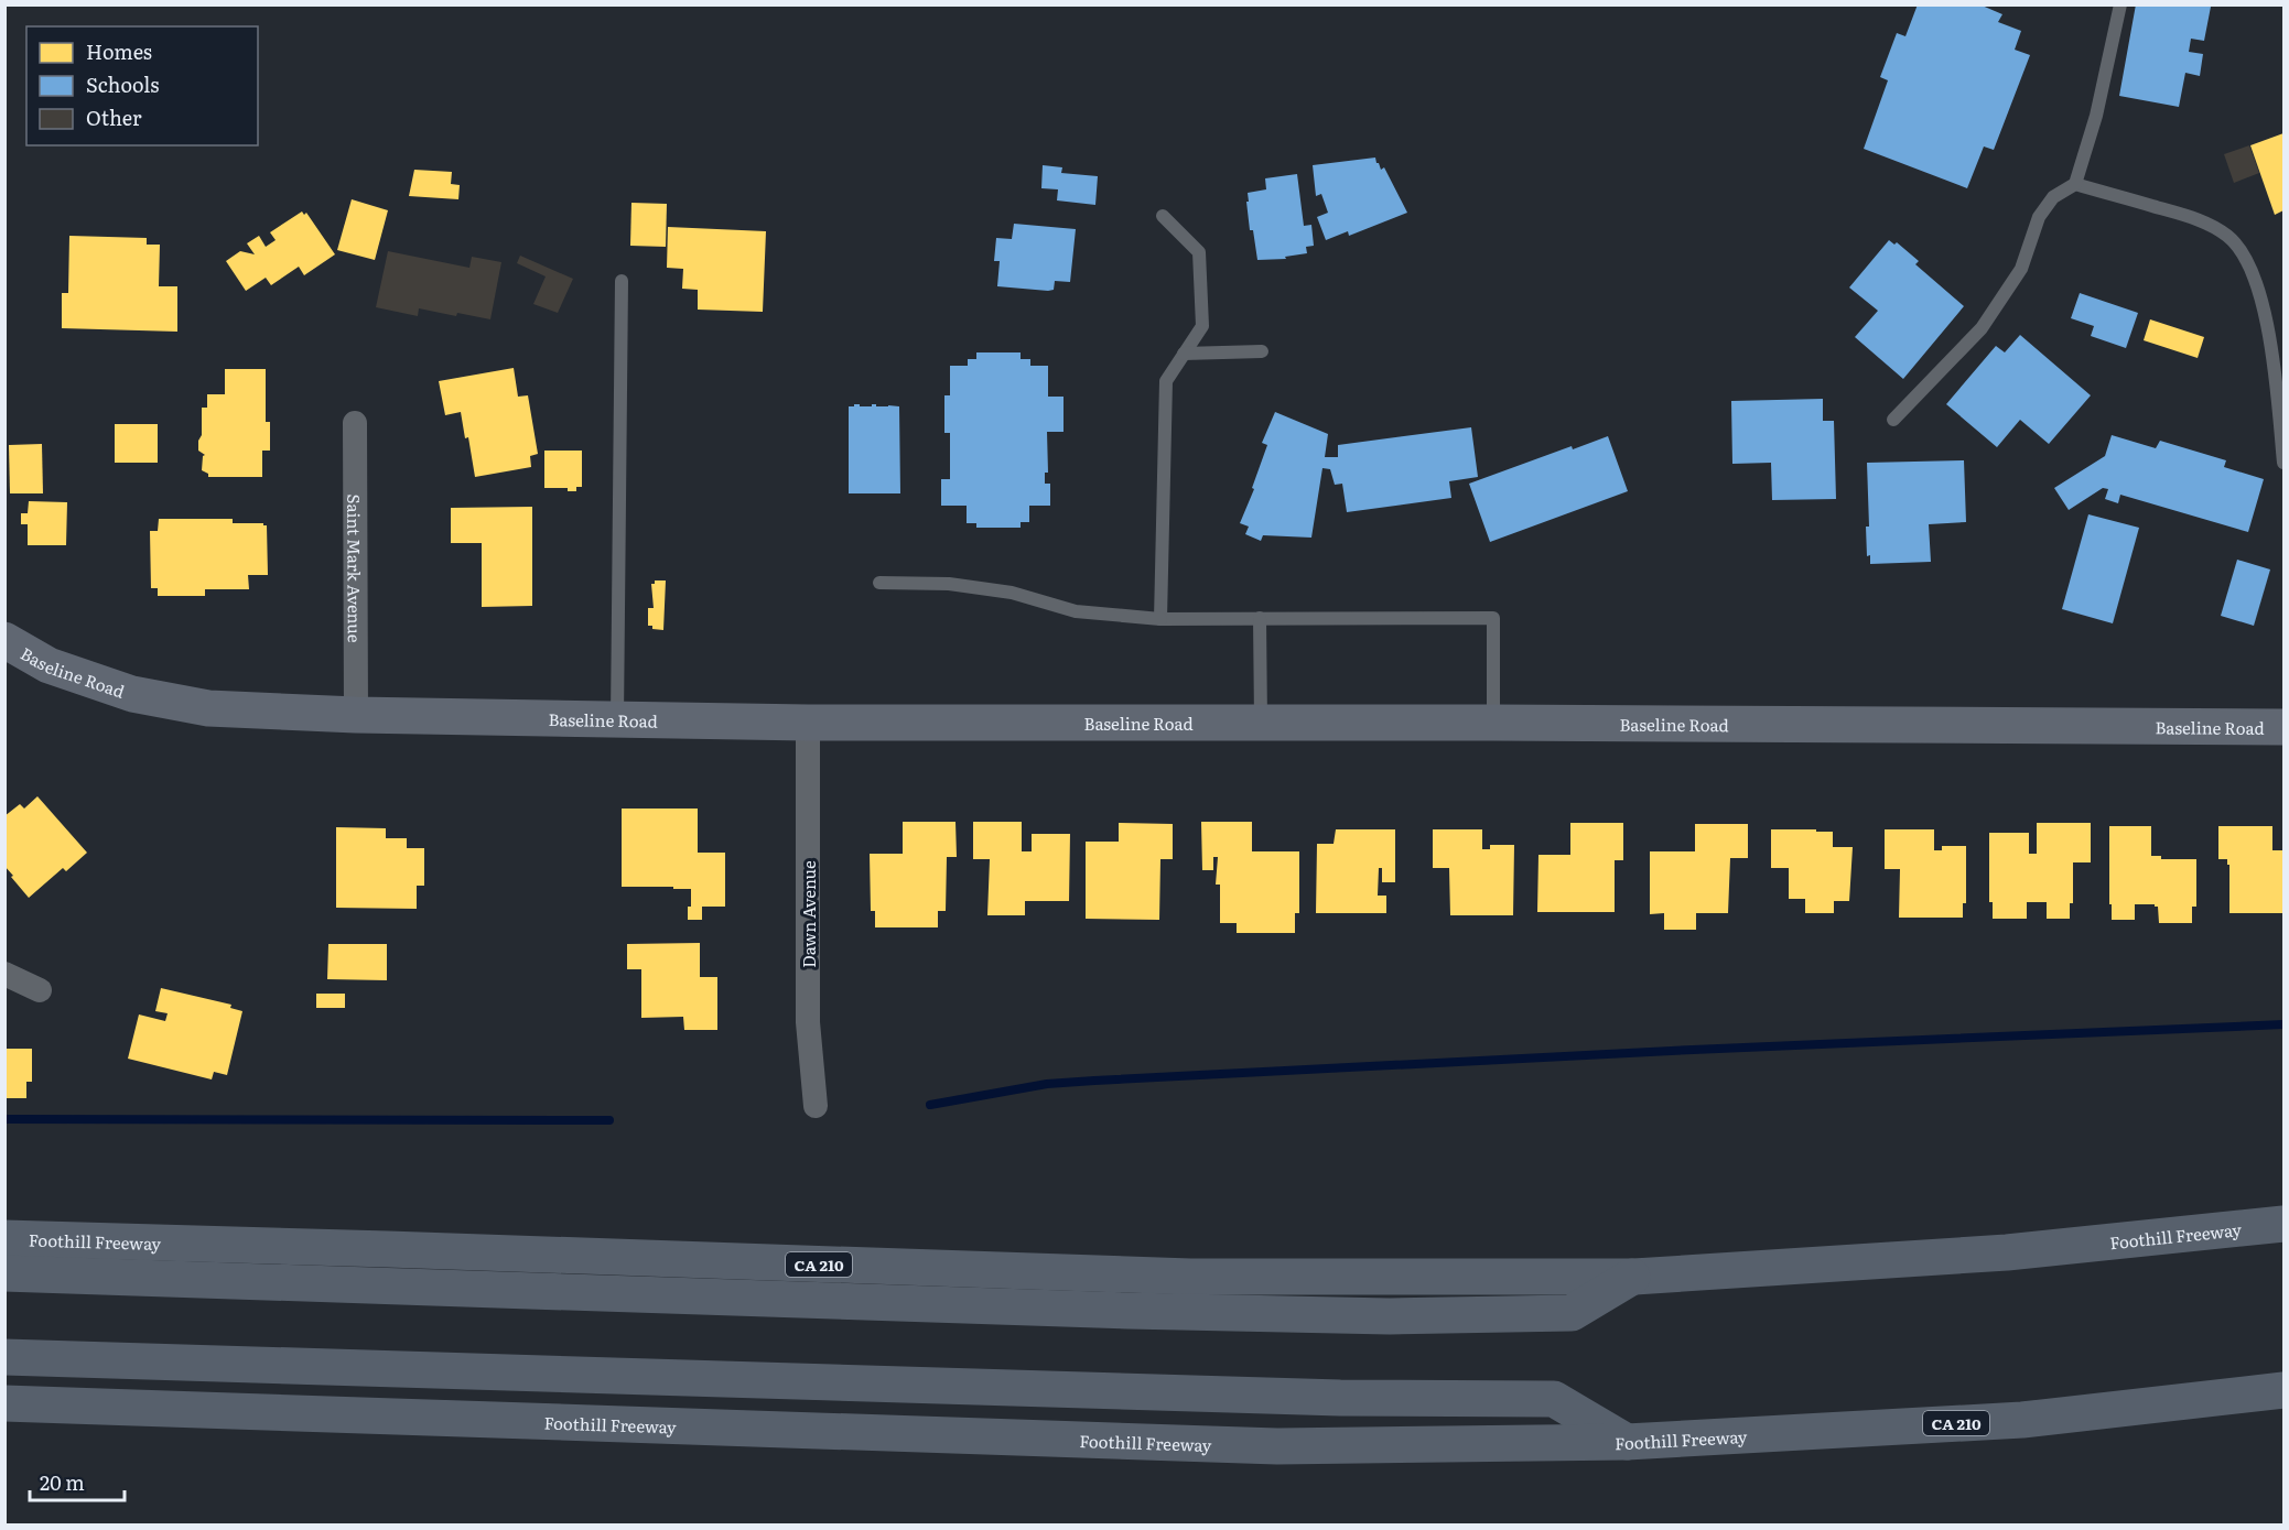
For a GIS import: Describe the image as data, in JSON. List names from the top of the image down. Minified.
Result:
{"streets":{"highway":["Foothill Freeway","CA 210"],"main road":["Baseline Road"],"street":["Saint Mark Avenue","Dawn Avenue"]},"crossings":[["Saint Mark Avenue","Baseline Road"],["Baseline Road","Dawn Avenue"]],"legend":["Homes","Schools","Other"],"scale_bar":"20 m"}
